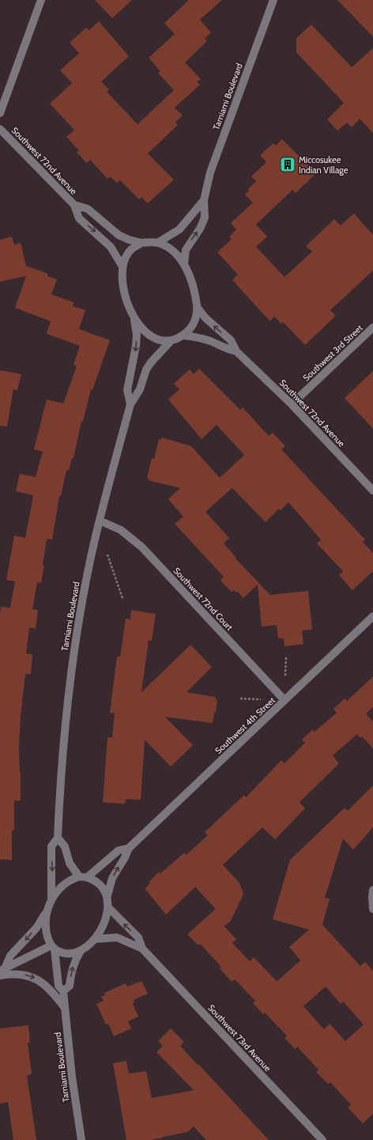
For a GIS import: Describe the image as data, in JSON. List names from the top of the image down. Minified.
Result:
{"streets":{"street":["Tamiami Boulevard","Southwest 72nd Avenue","Southwest 3rd Street","Southwest 72nd Court","Southwest 4th Street","Southwest 73rd Avenue"]},"crossings":[["Tamiami Boulevard","Southwest 72nd Avenue"],["Tamiami Boulevard","Southwest 72nd Court"],["Tamiami Boulevard","Southwest 4th Street"],["Tamiami Boulevard","Southwest 73rd Avenue"],["Southwest 72nd Avenue","Southwest 3rd Street"],["Southwest 72nd Court","Southwest 4th Street"],["Southwest 4th Street","Southwest 73rd Avenue"]],"places":{"building":["Miccosukee Indian Village"]}}
